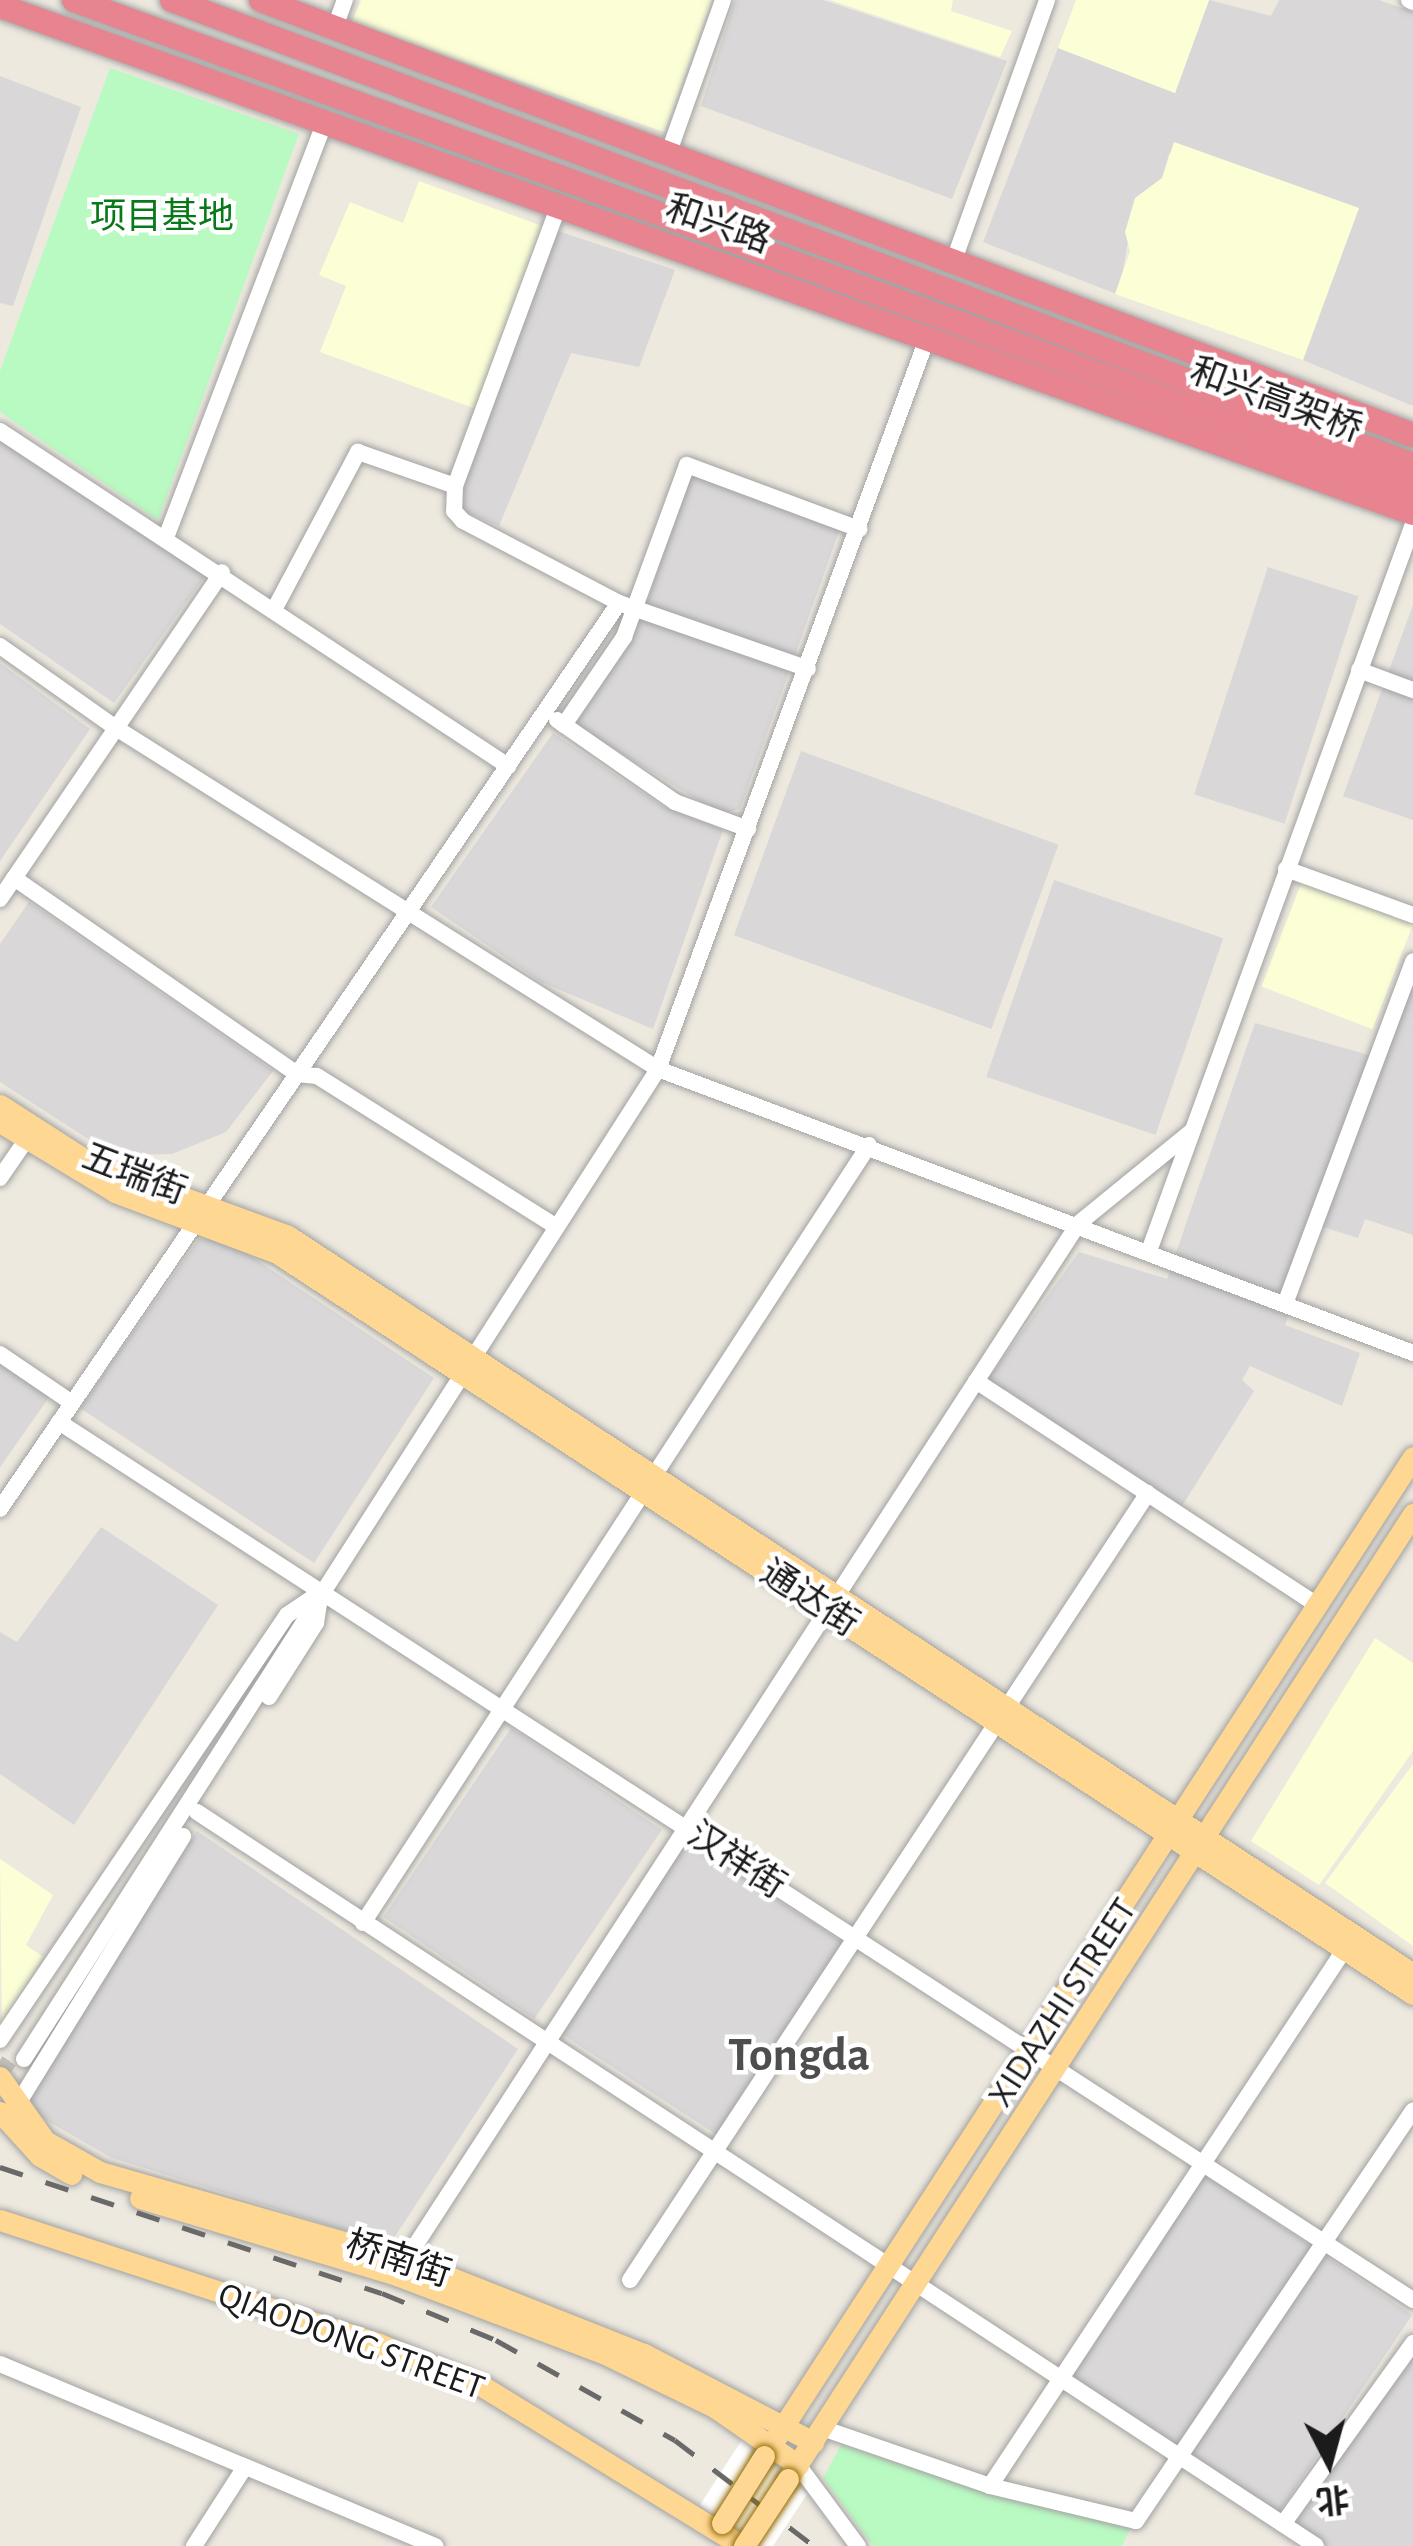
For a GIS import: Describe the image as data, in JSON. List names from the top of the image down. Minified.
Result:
{"streets":{"highway":["和兴路","和兴高架桥"],"main road":["五瑞街","通达街","XIDAZHI STREET","桥南街","QIAODONG STREET"],"street":["汉祥街"]},"crossings":[["和兴路","和兴高架桥"],["五瑞街","通达街"],["通达街","XIDAZHI STREET"],["汉祥街","XIDAZHI STREET"],["XIDAZHI STREET","桥南街"],["XIDAZHI STREET","QIAODONG STREET"]],"districts":["Tongda"],"parks":["项目基地"],"north":"bottom"}
